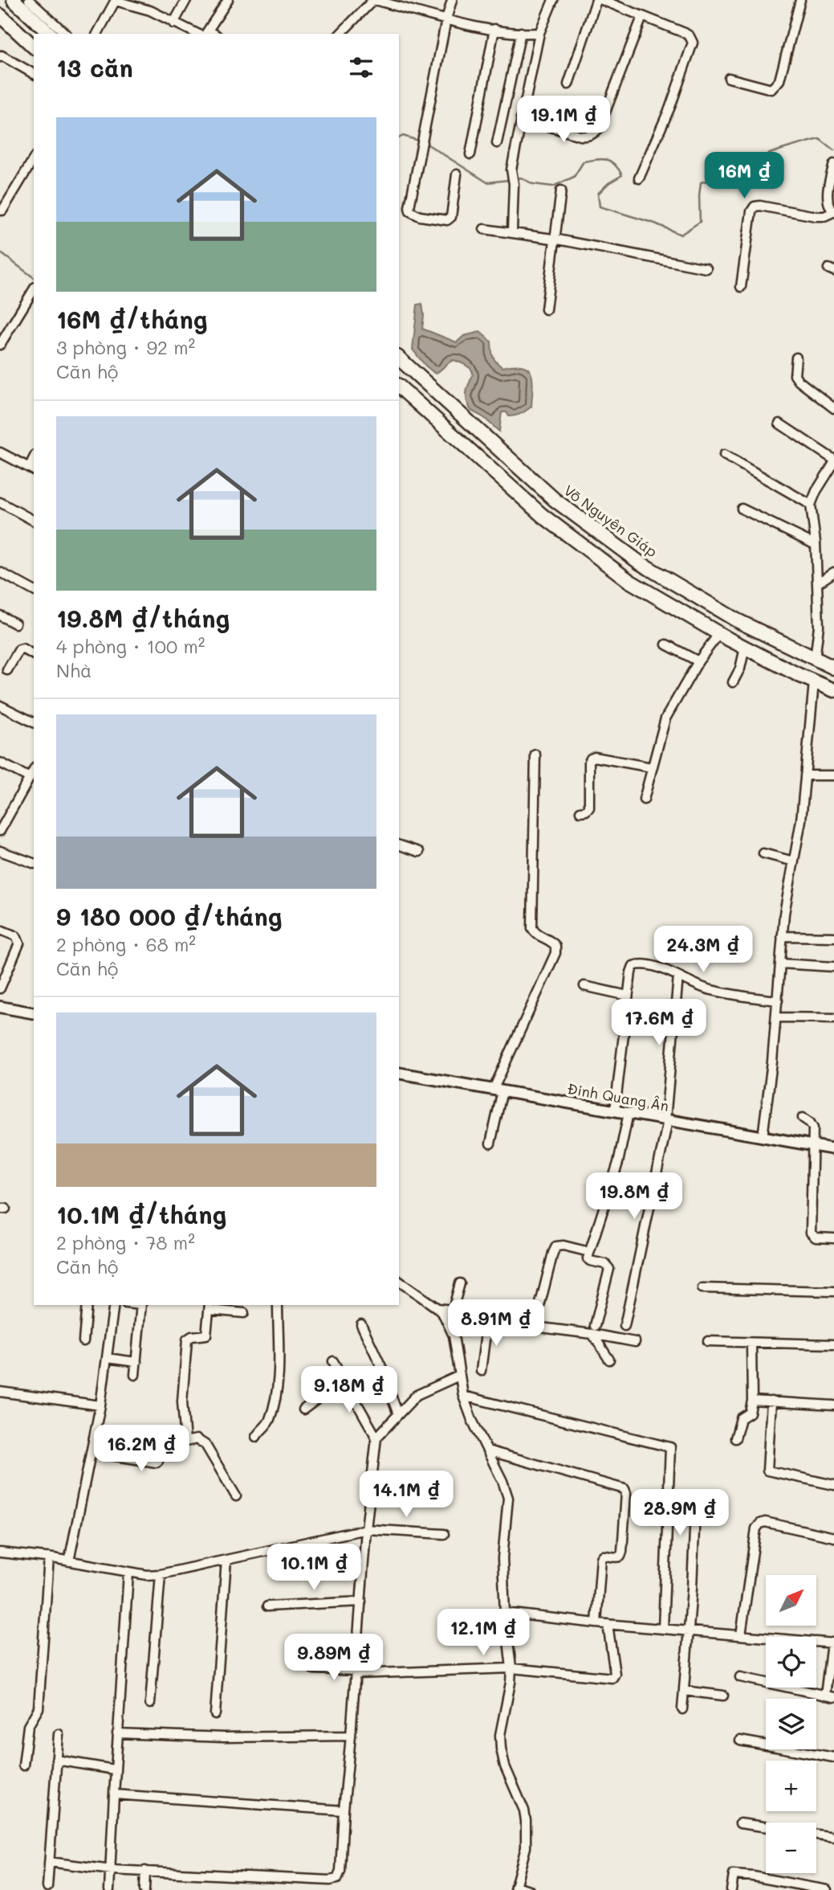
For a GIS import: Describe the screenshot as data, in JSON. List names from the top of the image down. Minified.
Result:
{"streets":{"highway":["Võ Nguyên Giáp"],"street":["Đinh Quang Ân"]},"north":"top right","page":{"heading":"13 căn","price":["19.1M ₫","16M ₫","24.3M ₫","17.6M ₫","19.8M ₫","8.91M ₫","9.18M ₫","16.2M ₫","14.1M ₫","28.9M ₫","10.1M ₫","12.1M ₫","9.89M ₫"],"list":[{"name":"16M ₫/tháng","note":"3 phòng · 92 m² · Căn hộ"},{"name":"19.8M ₫/tháng","note":"4 phòng · 100 m² · Nhà"},{"name":"9 180 000 ₫/tháng","note":"2 phòng · 68 m² · Căn hộ"},{"name":"10.1M ₫/tháng","note":"2 phòng · 78 m² · Căn hộ"}],"map_buttons":["+","−"]}}
